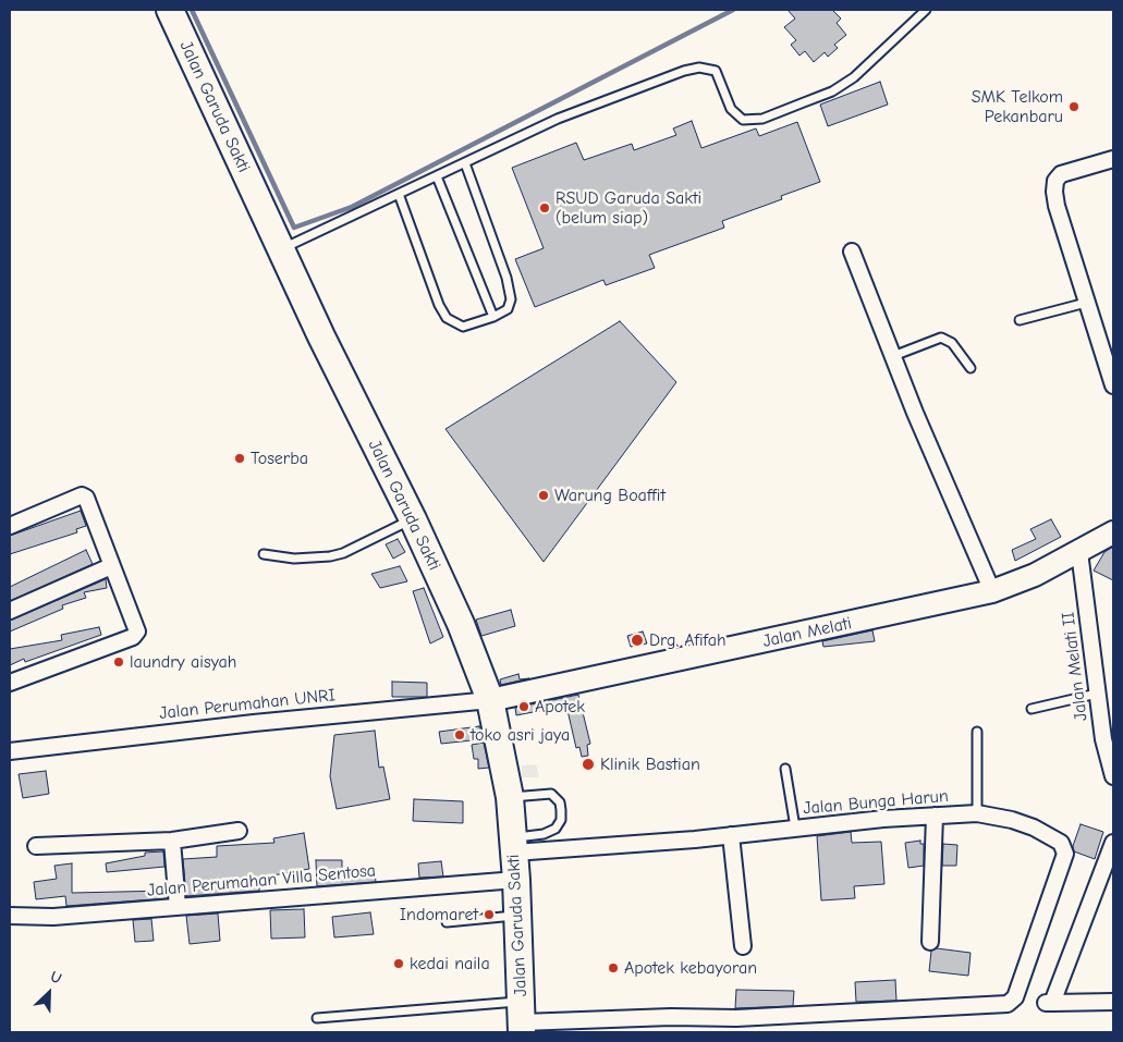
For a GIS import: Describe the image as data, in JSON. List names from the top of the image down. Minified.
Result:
{"streets":{"highway":["Jalan Garuda Sakti"],"main road":["Jalan Melati"],"street":["Jalan Melati II","Jalan Perumahan UNRI","Jalan Bunga Harun","Jalan Perumahan Villa Sentosa"]},"crossings":[["Jalan Garuda Sakti","Jalan Melati"],["Jalan Garuda Sakti","Jalan Perumahan UNRI"],["Jalan Garuda Sakti","Jalan Bunga Harun"],["Jalan Garuda Sakti","Jalan Perumahan Villa Sentosa"],["Jalan Melati","Jalan Melati II"],["Jalan Melati","Jalan Perumahan UNRI"]],"places":["SMK Telkom Pekanbaru","RSUD Garuda Sakti (belum siap)","Toserba","Warung Boaffit","Drg. Afifah","laundry aisyah","Apotek","toko asri jaya","Klinik Bastian","Indomaret","kedai naila","Apotek kebayoran"],"north":"top right"}
